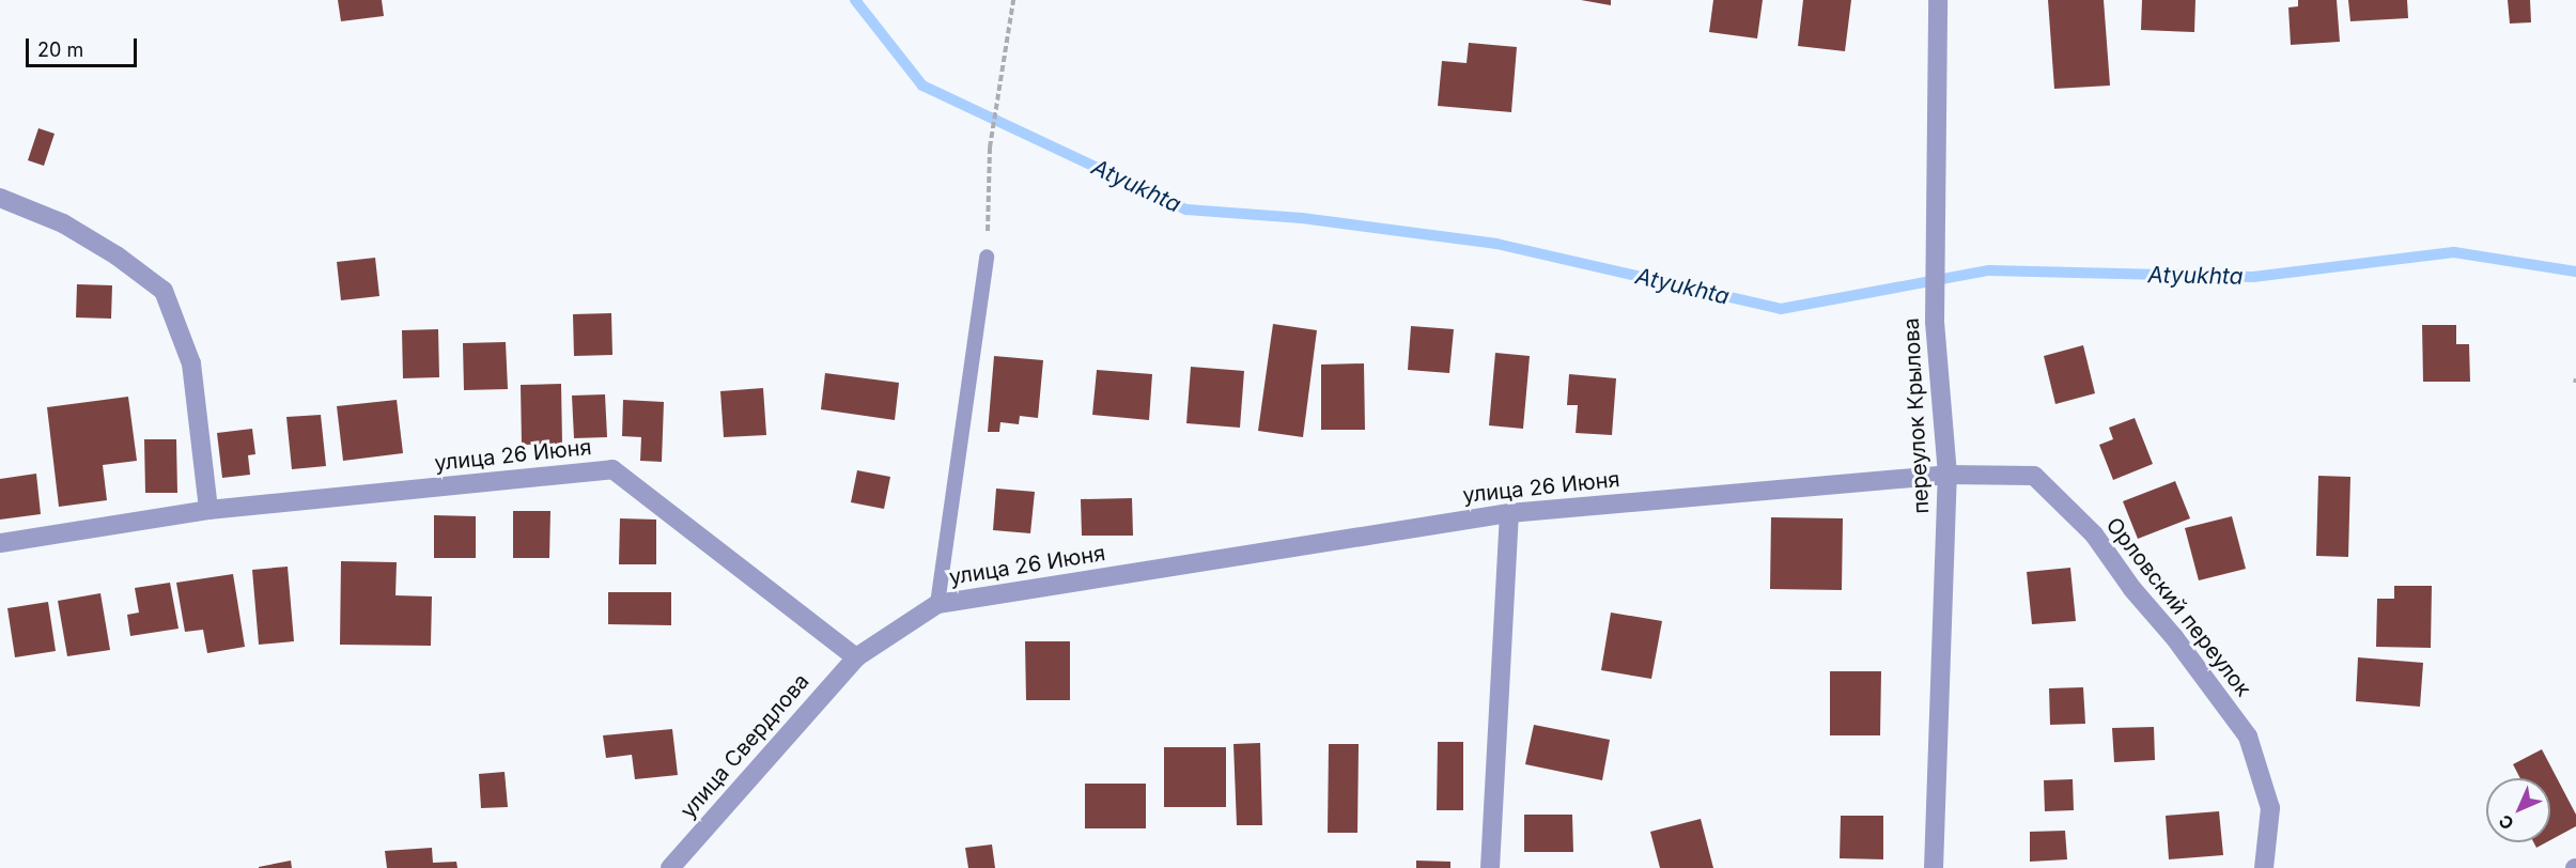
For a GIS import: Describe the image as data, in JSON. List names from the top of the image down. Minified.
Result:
{"streets":{"street":["переулок Крылова","улица 26 Июня","Орловский переулок","улица Свердлова"]},"crossings":[["переулок Крылова","улица 26 Июня"],["переулок Крылова","Орловский переулок"],["улица 26 Июня","Орловский переулок"],["улица 26 Июня","улица Свердлова"]],"water":["Atyukhta"],"scale_bar":"20 m","north":"bottom left"}
